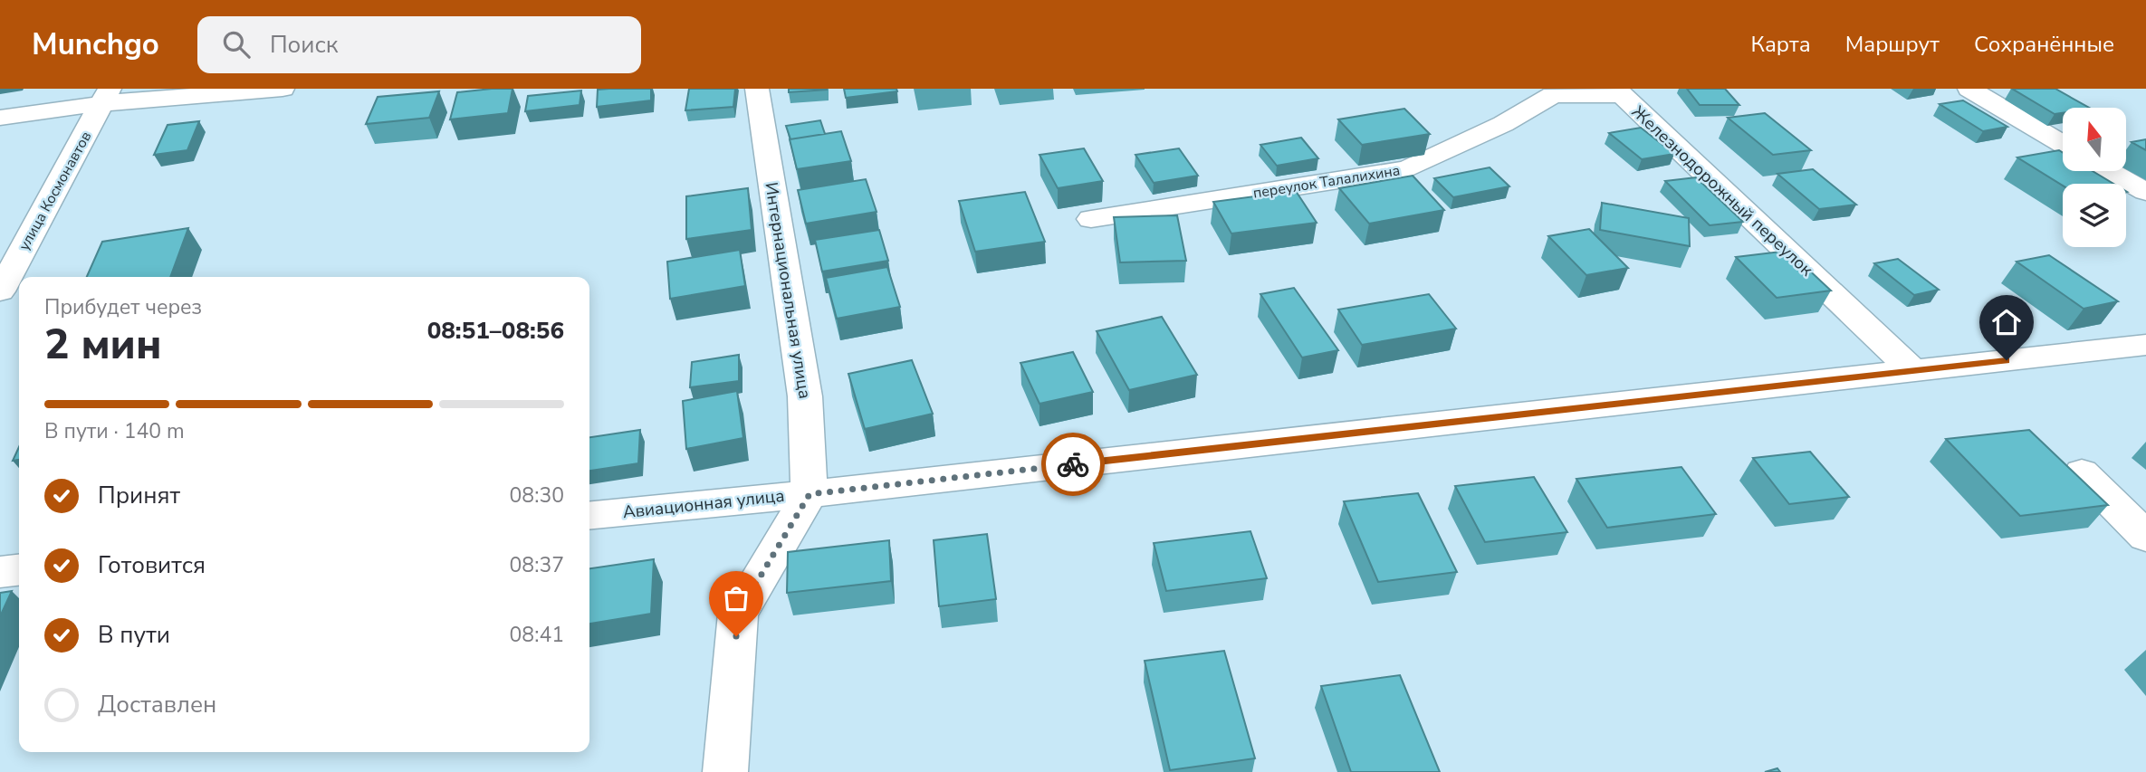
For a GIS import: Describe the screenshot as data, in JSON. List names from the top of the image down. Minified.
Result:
{"streets":{"street":["переулок Талалихина","улица Космонавтов","Железнодорожный переулок","Интернациональная улица","Авиационная улица"]},"crossings":[["переулок Талалихина","Железнодорожный переулок"],["Железнодорожный переулок","Авиационная улица"],["Интернациональная улица","Авиационная улица"]],"north":"top","page":{"header":"Munchgo","search":"Поиск","nav":["Карта","Маршрут","Сохранённые"],"heading":["2 мин","Прибудет через","08:51–08:56"],"bar":"В пути · 140 m","list":[["Принят","08:30"],["Готовится","08:37"],["В пути","08:41"],"Доставлен"]}}
